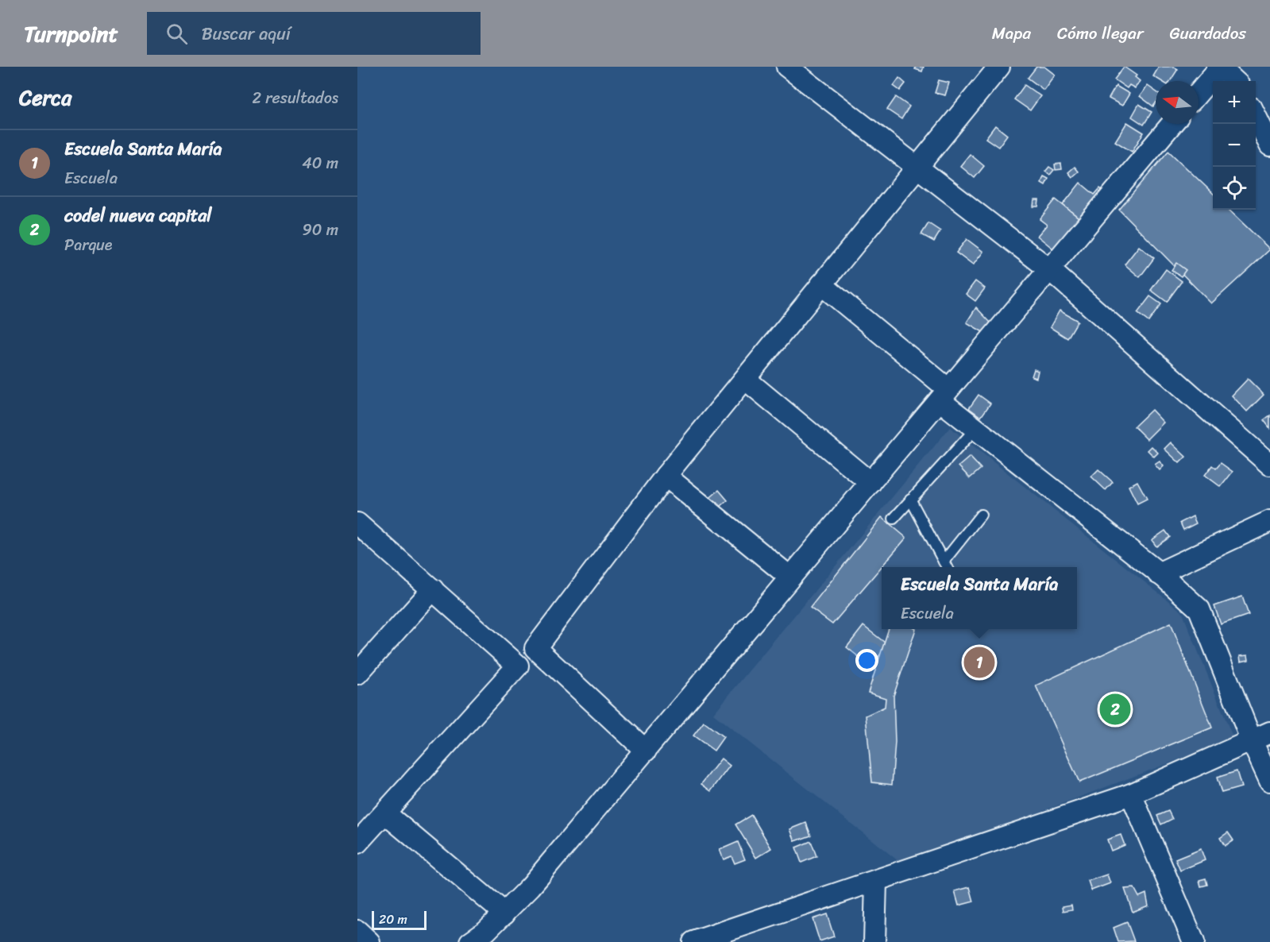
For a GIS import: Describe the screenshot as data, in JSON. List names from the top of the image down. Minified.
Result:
{"scale_bar":"20 m","north":"left","page":{"header":"Turnpoint","search":"Buscar aquí","nav":["Mapa","Cómo llegar","Guardados"],"heading":["Cerca","2 resultados"],"map_buttons":["+","−"],"list":[{"mark":"1","name":"Escuela Santa María","note":"Escuela","value":"40 m"},{"mark":"2","name":"codel nueva capital","note":"Parque","value":"90 m"}],"popup":["Escuela Santa María","Escuela"],"pins":["1","2"],"scale":"20 m"}}
